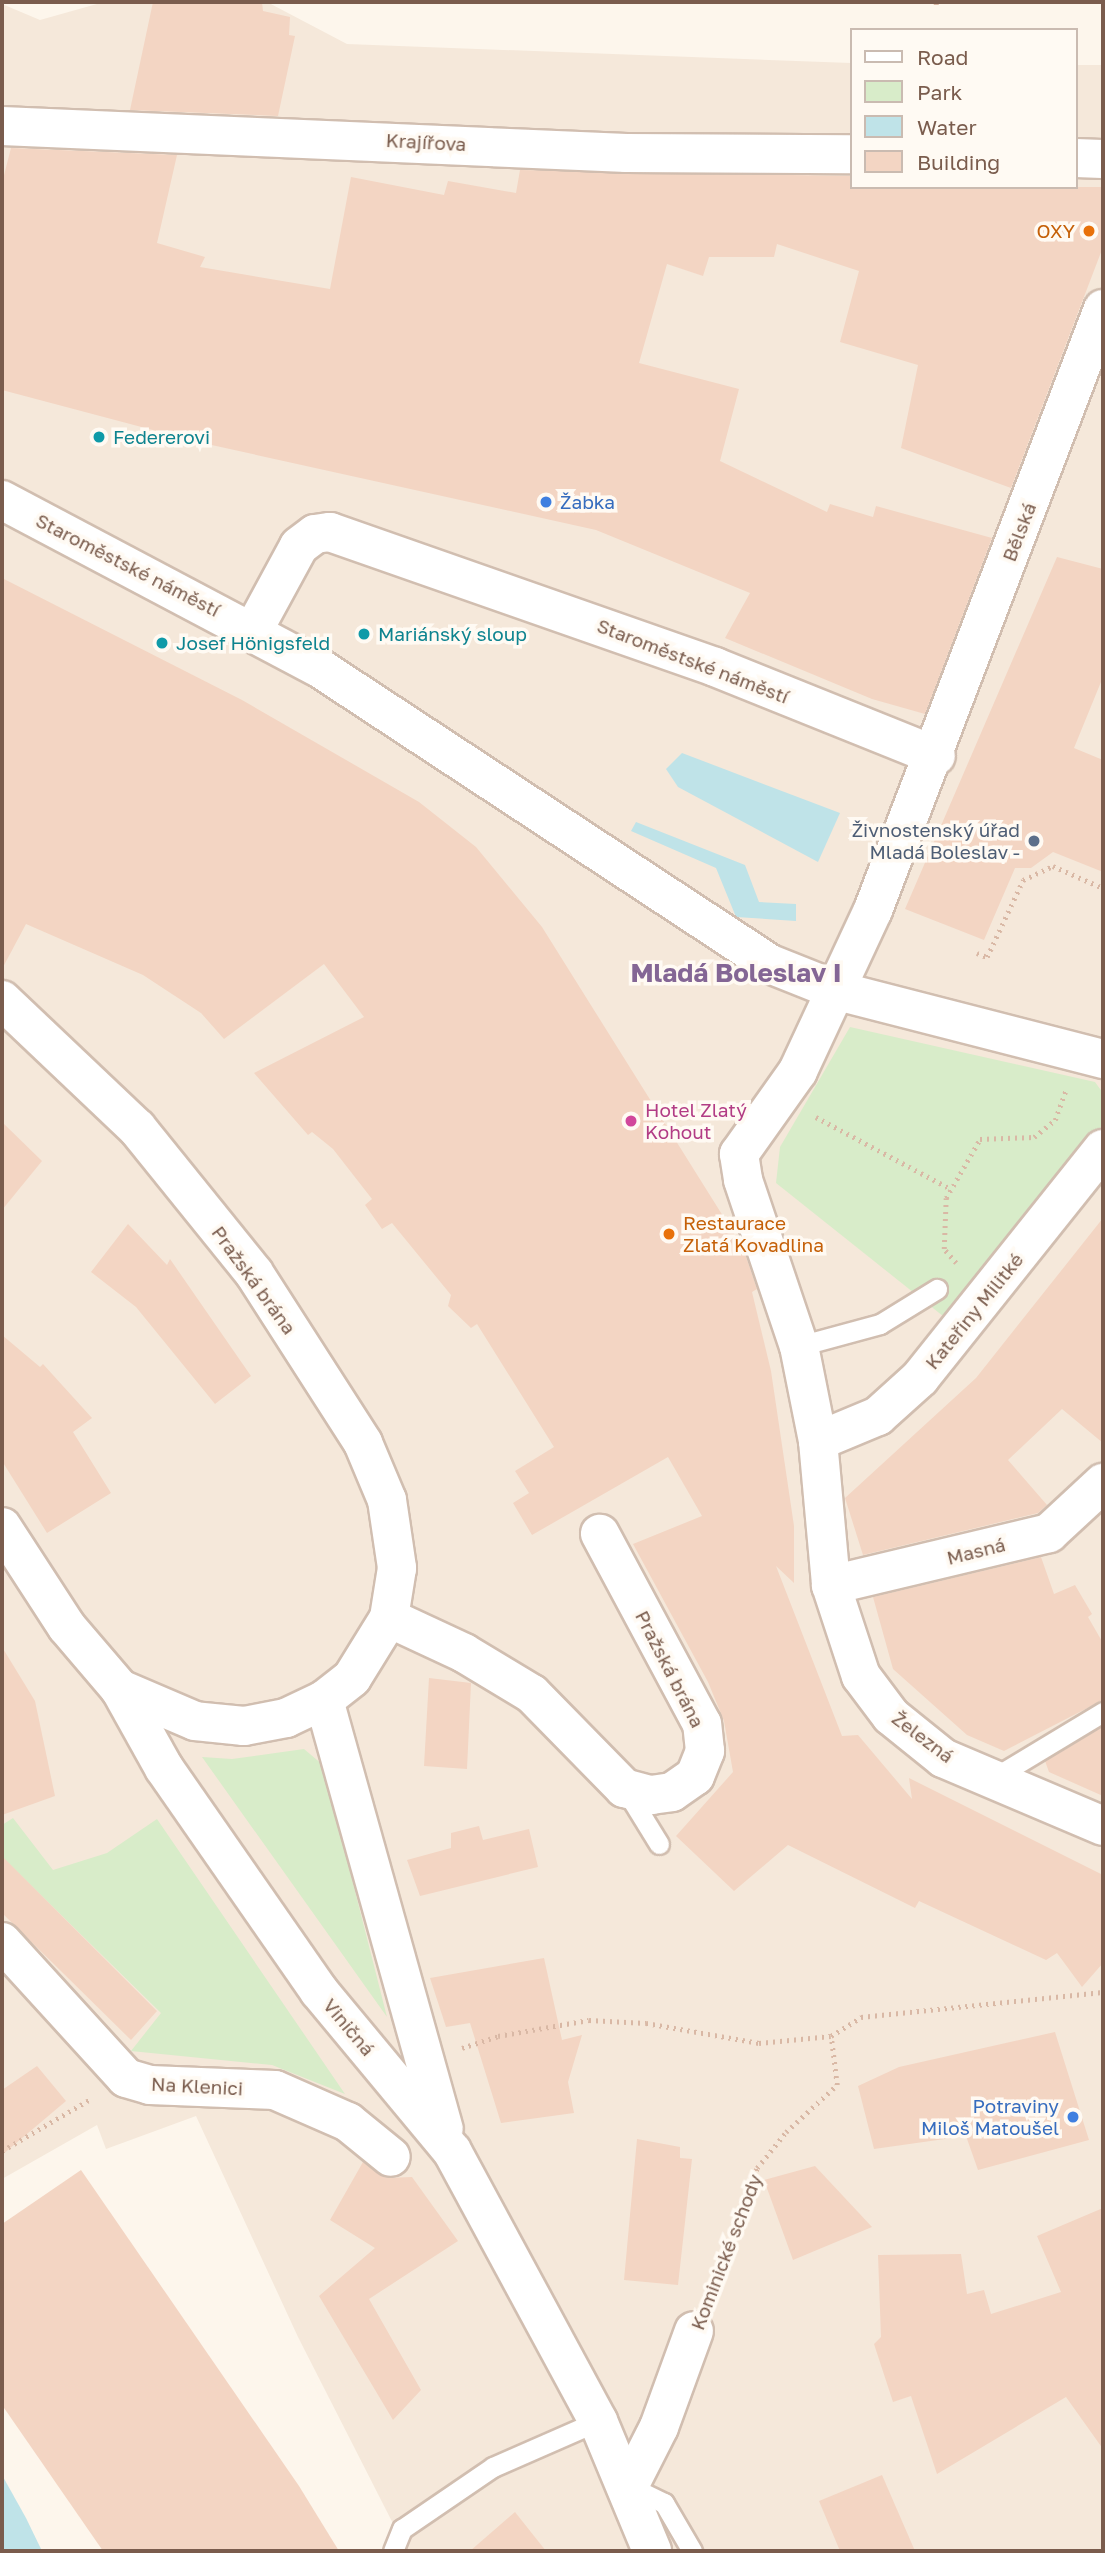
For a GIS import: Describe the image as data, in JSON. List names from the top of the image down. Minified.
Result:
{"streets":{"street":["Krajířova","Bělská","Staroměstské náměstí","Pražská brána","Kateřiny Militké","Masná","Železná","Viničná","Na Klenici","Kominické schody"]},"crossings":[["Bělská","Staroměstské náměstí"],["Pražská brána","Viničná"],["Kateřiny Militké","Železná"],["Masná","Železná"],["Viničná","Kominické schody"]],"districts":["Mladá Boleslav I"],"places":["OXY","Federerovi","Žabka","Mariánský sloup","Josef Hönigsfeld","Živnostenský úřad Mladá Boleslav -","Hotel Zlatý Kohout","Restaurace Zlatá Kovadlina","Potraviny Miloš Matoušel"],"legend":["Road","Park","Water","Building"]}
